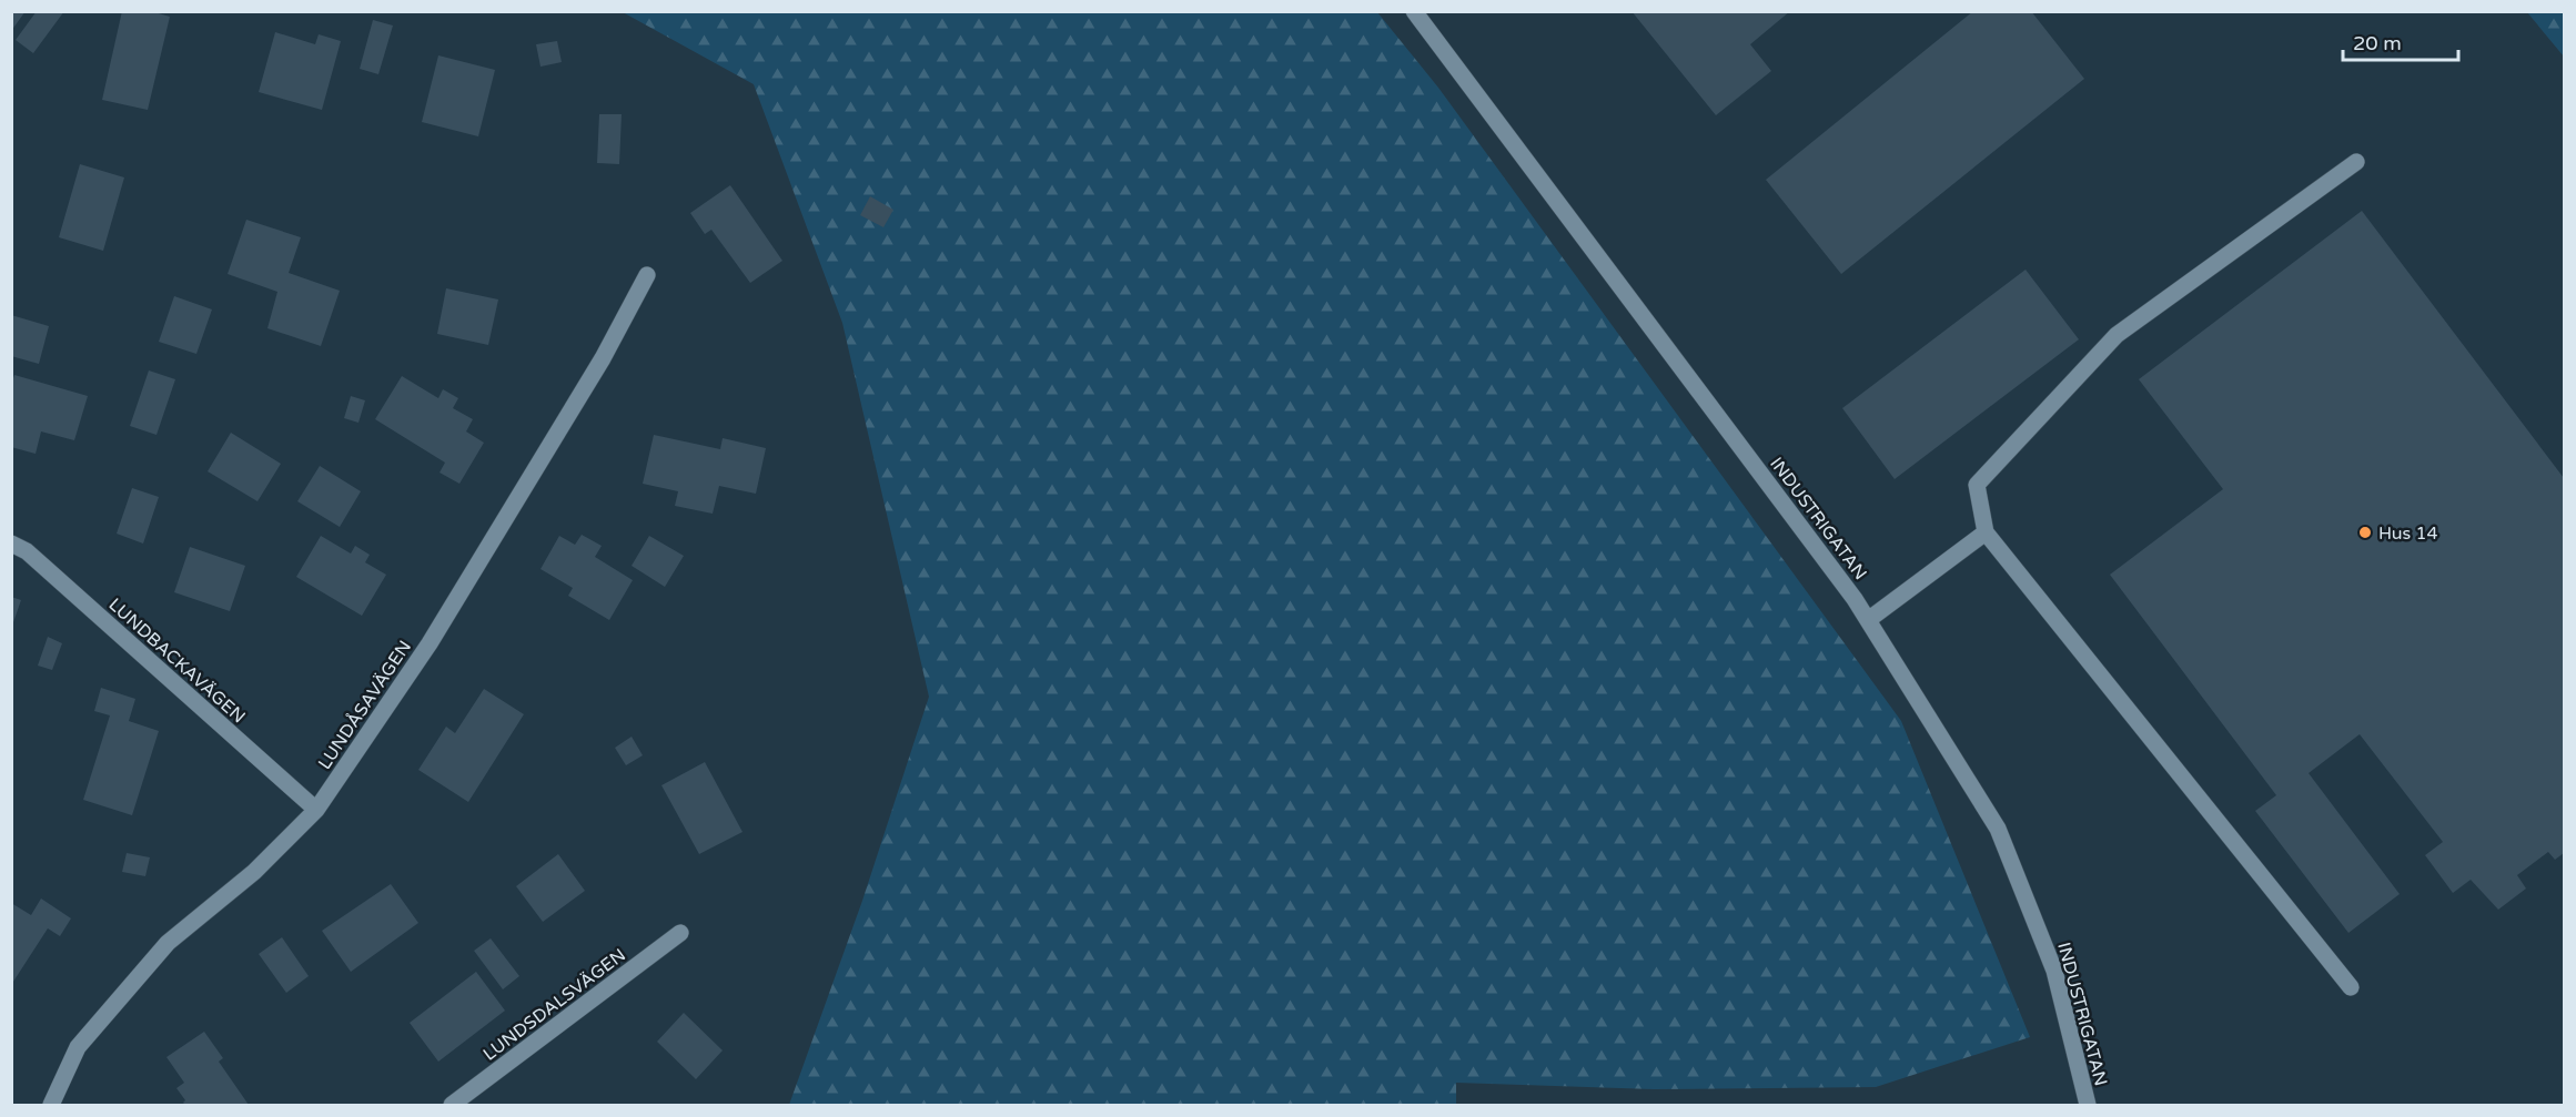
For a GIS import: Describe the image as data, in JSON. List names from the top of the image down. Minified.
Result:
{"streets":{"street":["INDUSTRIGATAN","LUNDBACKAVÄGEN","LUNDÅSAVÄGEN","LUNDSDALSVÄGEN"]},"crossings":[["LUNDBACKAVÄGEN","LUNDÅSAVÄGEN"]],"places":["Hus 14"],"scale_bar":"20 m"}
